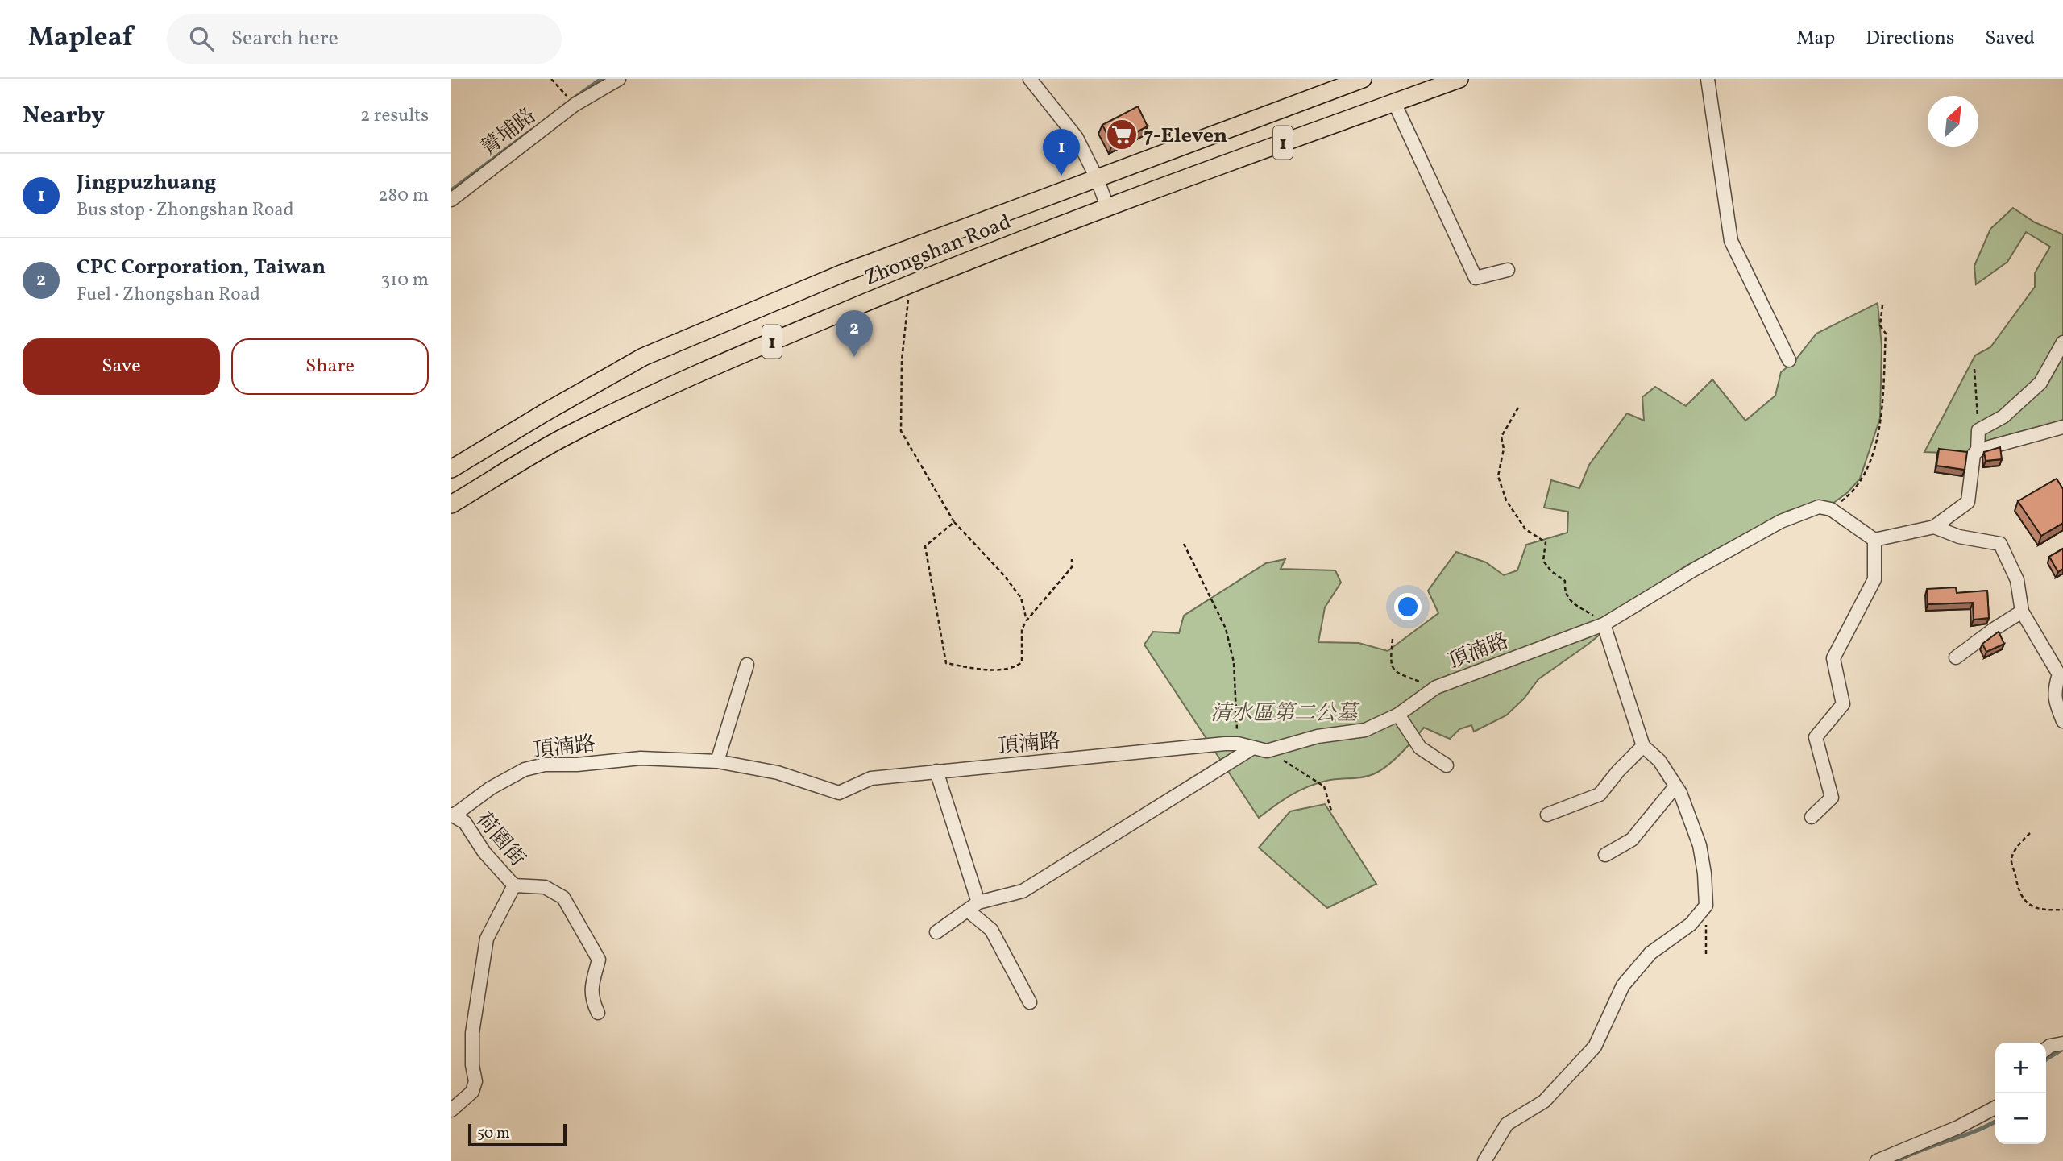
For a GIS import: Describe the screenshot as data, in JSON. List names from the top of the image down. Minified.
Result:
{"streets":{"main road":["1","Zhongshan Road"],"street":["菁埔路","頂湳路","荷園街"]},"crossings":[["頂湳路","荷園街"]],"parks":["清水區第二公墓"],"places":{"supermarket":["7-Eleven"]},"scale_bar":"50 m","north":"top right","page":{"header":"Mapleaf","search":"Search here","nav":["Map","Directions","Saved"],"heading":["Nearby","2 results"],"pins":["1","2"],"list":[{"mark":"1","name":"Jingpuzhuang","note":"Bus stop · Zhongshan Road","value":"280 m"},{"mark":"2","name":"CPC Corporation, Taiwan","note":"Fuel · Zhongshan Road","value":"310 m"}],"buttons":["Save","Share"],"map_buttons":["+","−"],"scale":"50 m"}}
